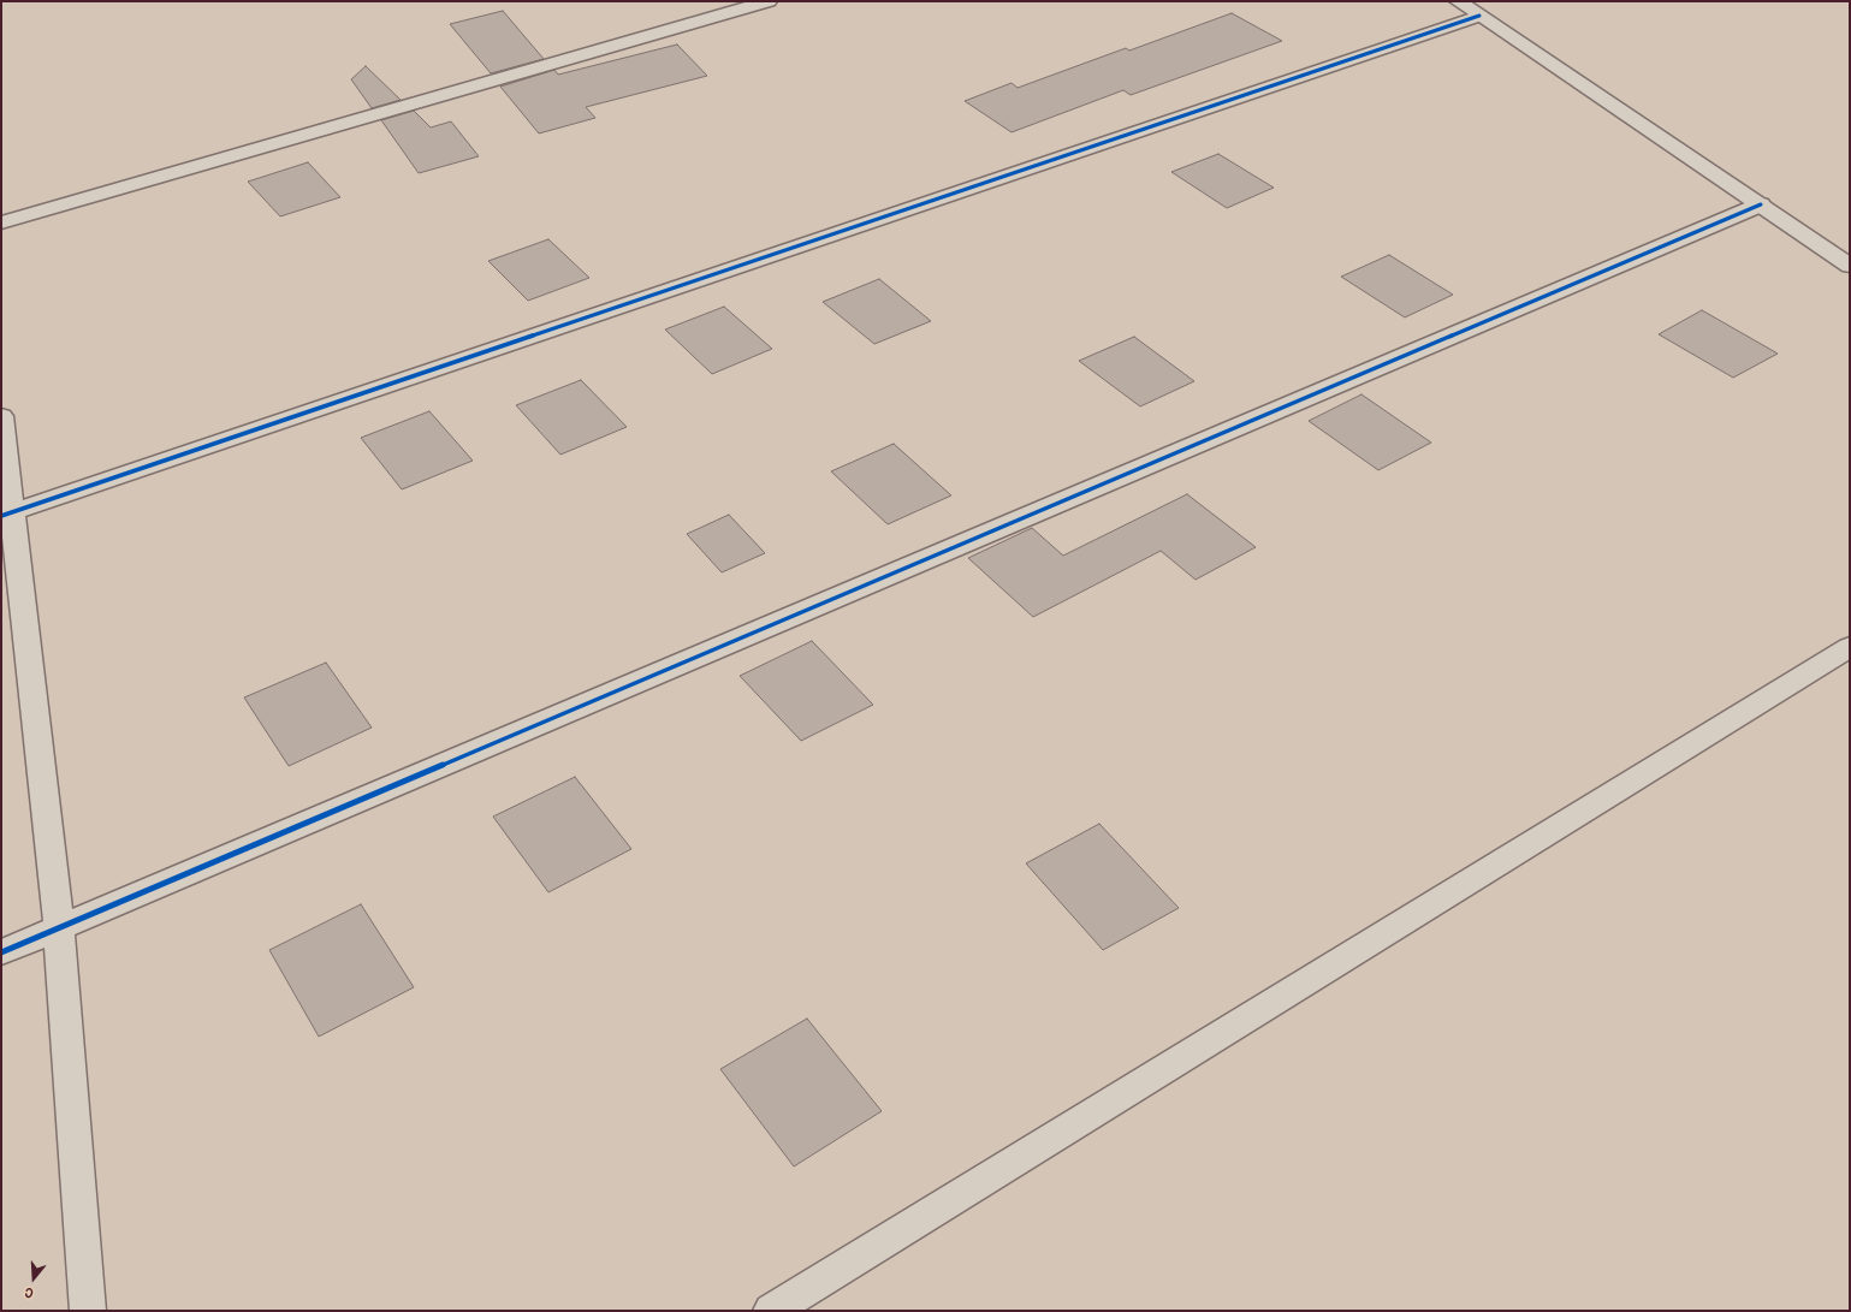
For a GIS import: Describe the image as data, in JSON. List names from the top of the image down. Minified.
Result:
{"north":"bottom"}
